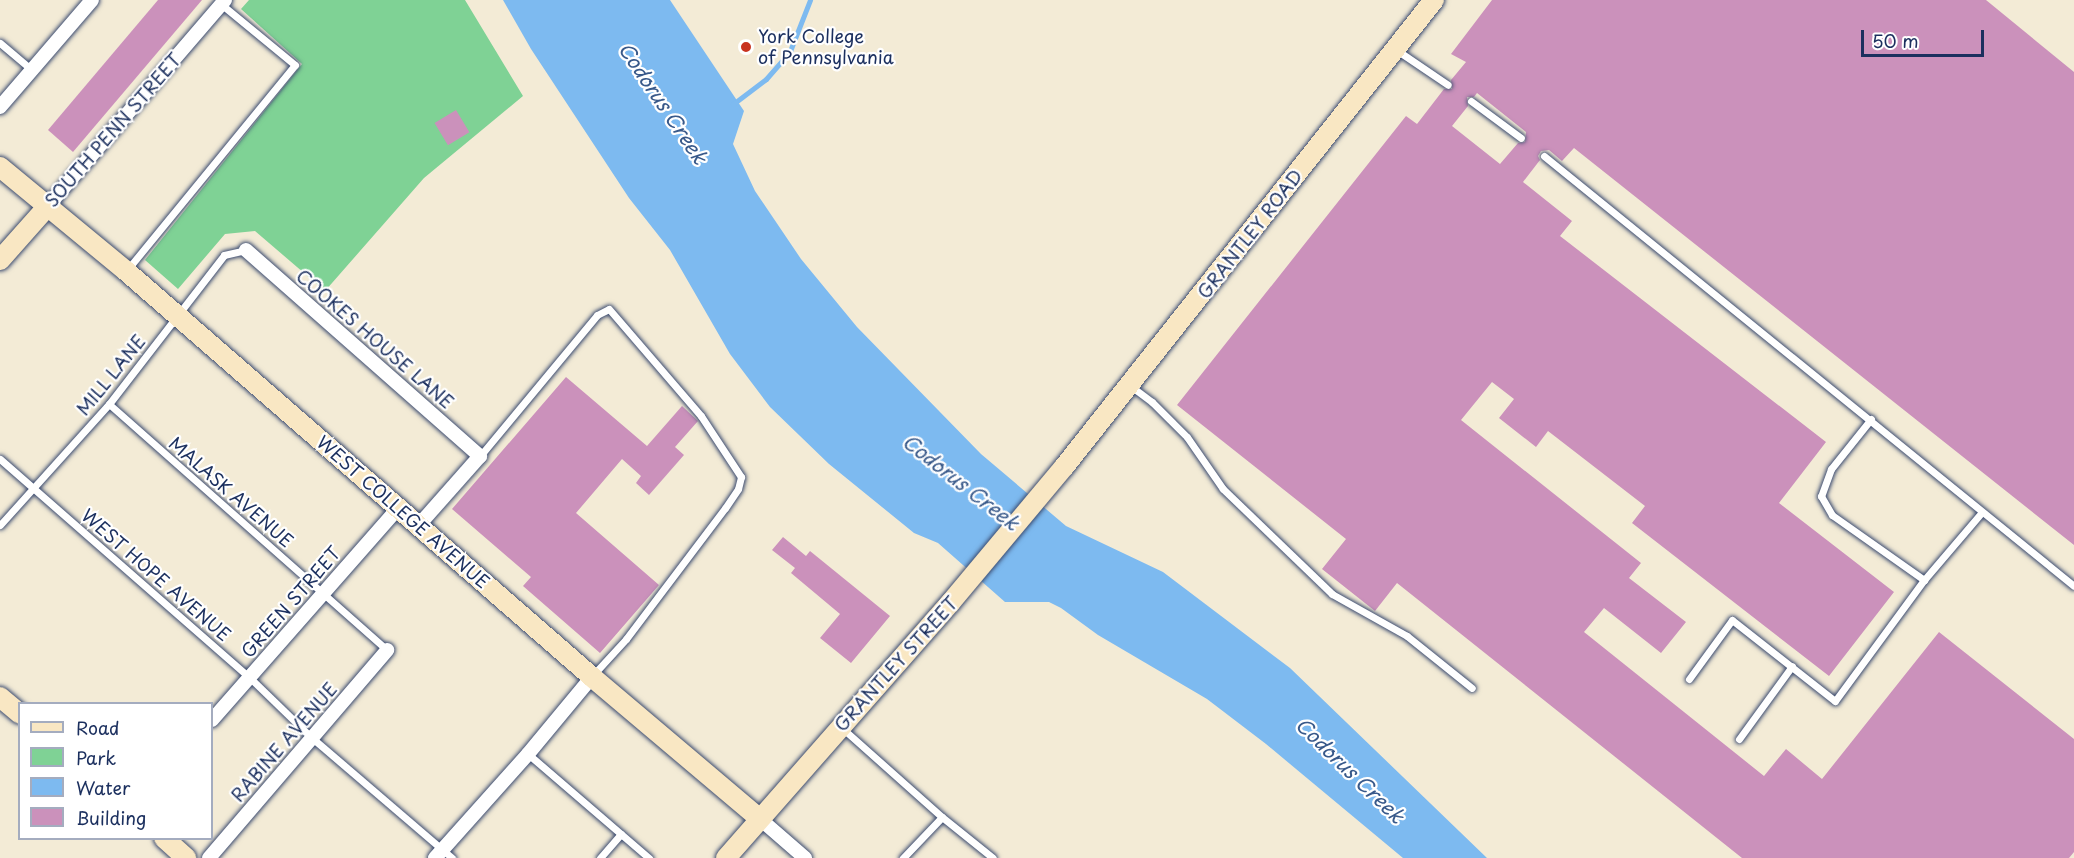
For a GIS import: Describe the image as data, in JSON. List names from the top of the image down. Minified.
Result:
{"streets":{"street":["SOUTH PENN STREET","GRANTLEY ROAD","COOKES HOUSE LANE","WEST COLLEGE AVENUE","GREEN STREET","GRANTLEY STREET","RABINE AVENUE"],"lane":["MILL LANE","MALASK AVENUE","WEST HOPE AVENUE"]},"crossings":[["SOUTH PENN STREET","WEST COLLEGE AVENUE"],["GRANTLEY ROAD","GRANTLEY STREET"],["COOKES HOUSE LANE","MILL LANE"],["MILL LANE","MALASK AVENUE"],["MILL LANE","WEST COLLEGE AVENUE"],["MILL LANE","WEST HOPE AVENUE"],["MALASK AVENUE","GREEN STREET"],["MALASK AVENUE","RABINE AVENUE"],["WEST COLLEGE AVENUE","GREEN STREET"],["WEST COLLEGE AVENUE","GRANTLEY STREET"],["WEST HOPE AVENUE","GREEN STREET"],["WEST HOPE AVENUE","RABINE AVENUE"]],"water":["Codorus Creek"],"places":["York College of Pennsylvania"],"legend":["Road","Park","Water","Building"],"scale_bar":"50 m"}
